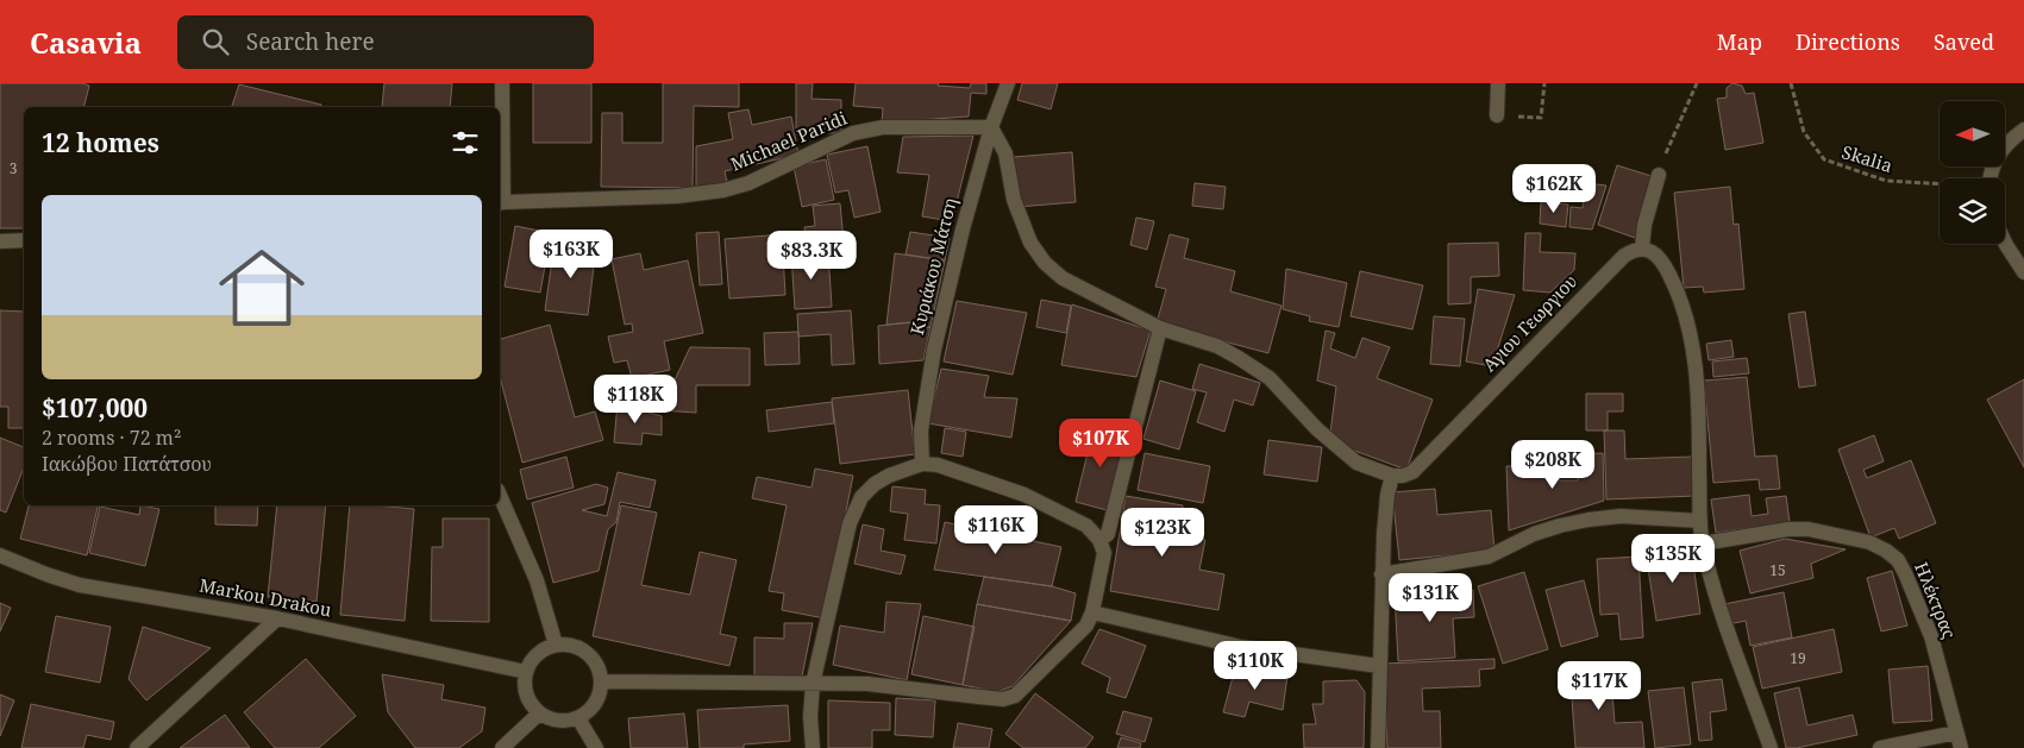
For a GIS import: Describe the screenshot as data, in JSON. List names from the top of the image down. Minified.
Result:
{"streets":{"street":["Michael Paridi","Κυριάκου Μάτση","Αγιου Γεωργιου","Markou Drakou","Ηλέκτρας"],"path":["Skalia"]},"crossings":[["Michael Paridi","Κυριάκου Μάτση"]],"house_numbers":["3","15","19"],"north":"left","page":{"header":"Casavia","search":"Search here","nav":["Map","Directions","Saved"],"heading":"12 homes","price":["$162K","$163K","$83.3K","$118K","$107K","$208K","$116K","$123K","$135K","$131K","$110K","$117K"],"list":[{"name":"$107,000","note":"2 rooms · 72 m² · Ιακώβου Πατάτσου"}]}}
